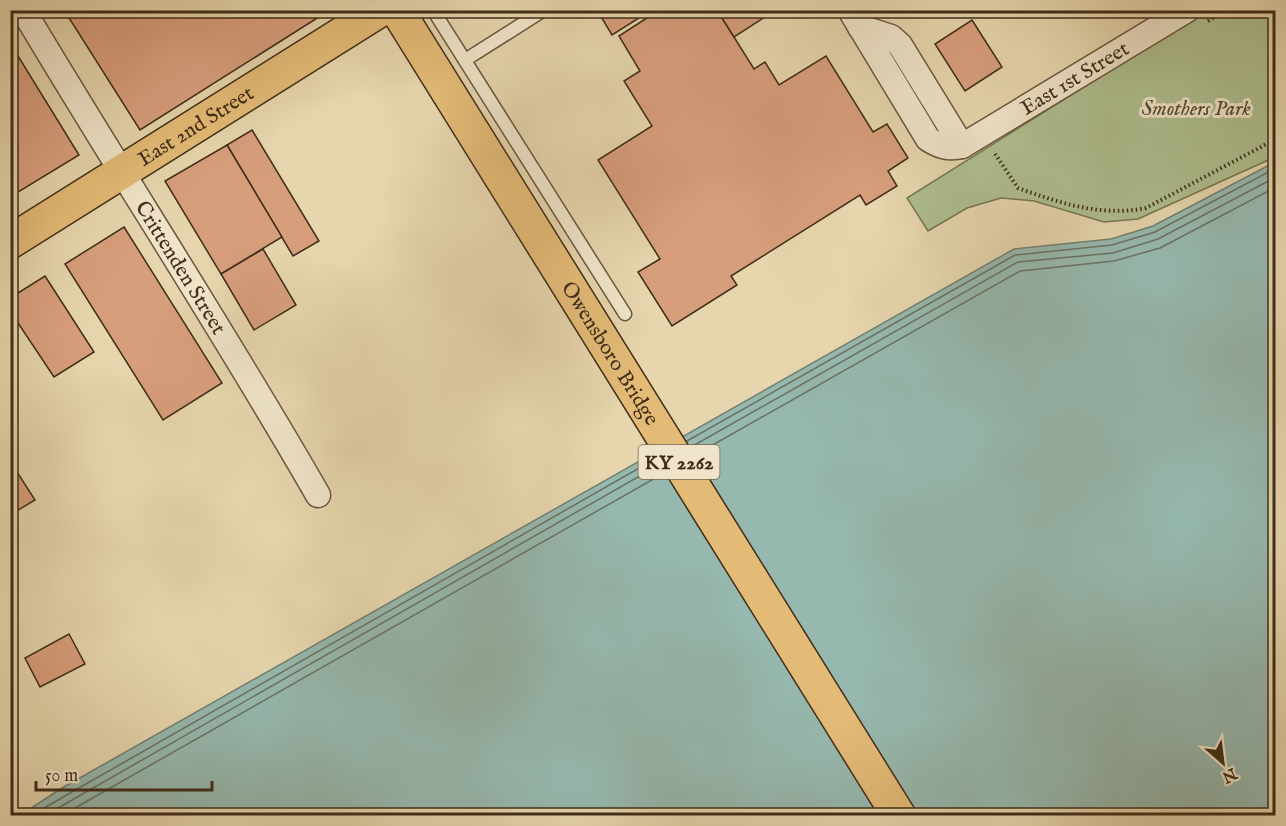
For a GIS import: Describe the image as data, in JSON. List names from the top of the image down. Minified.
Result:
{"streets":{"main road":["East 2nd Street","Owensboro Bridge","KY 2262"],"street":["East 1st Street","Crittenden Street"]},"crossings":[["East 2nd Street","Crittenden Street"]],"parks":["Smothers Park"],"scale_bar":"50 m","north":"bottom right"}
